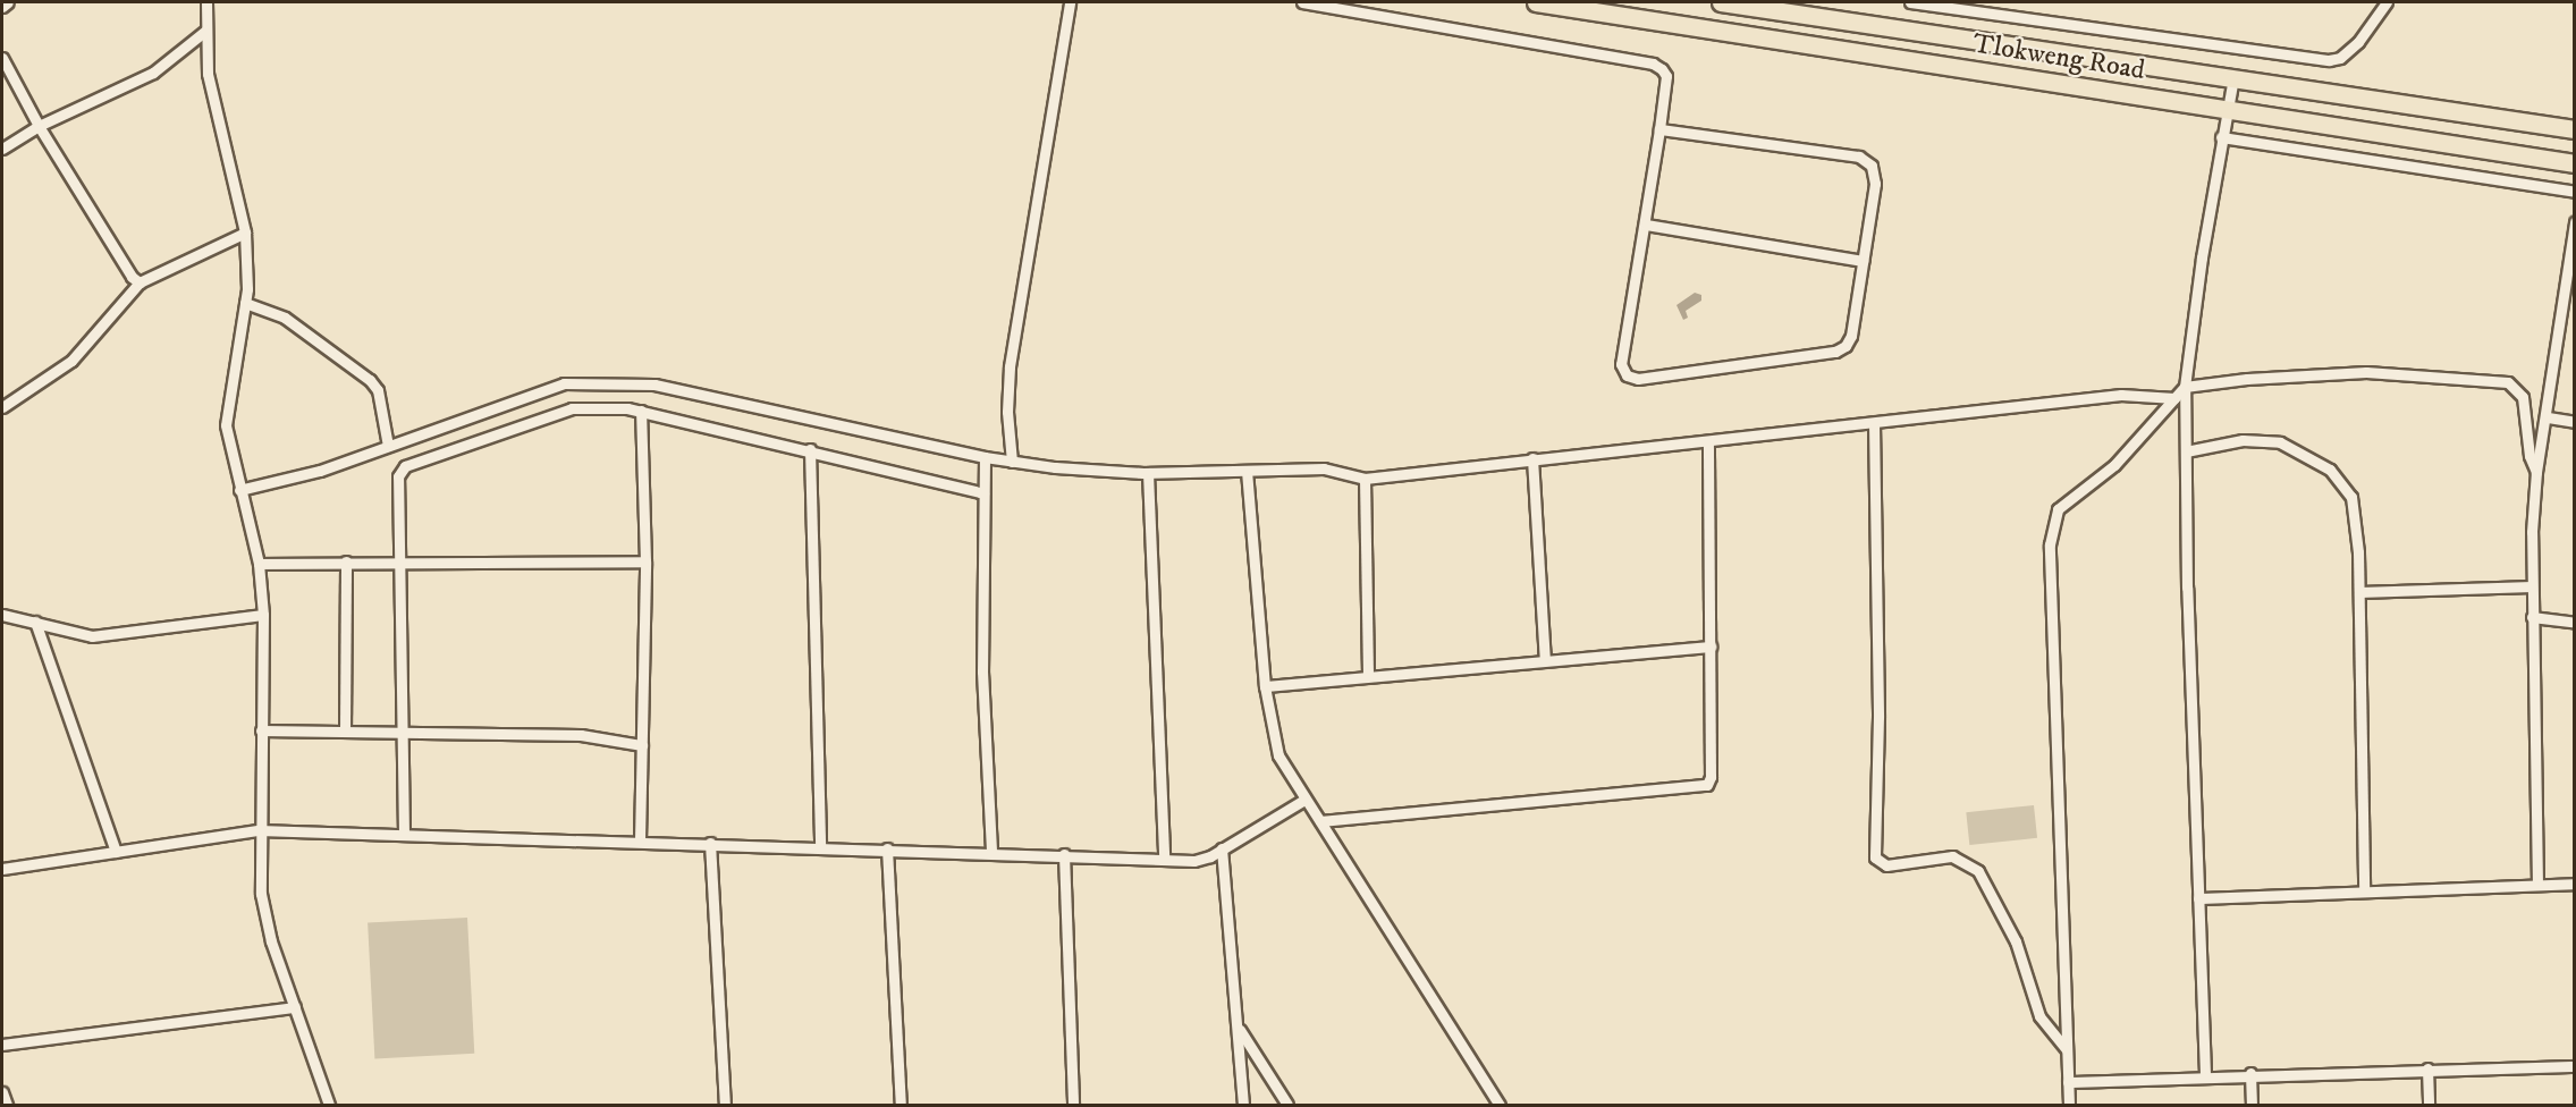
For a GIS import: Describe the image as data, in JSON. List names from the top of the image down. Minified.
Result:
{"streets":{"main road":["Tlokweng Road"]}}
